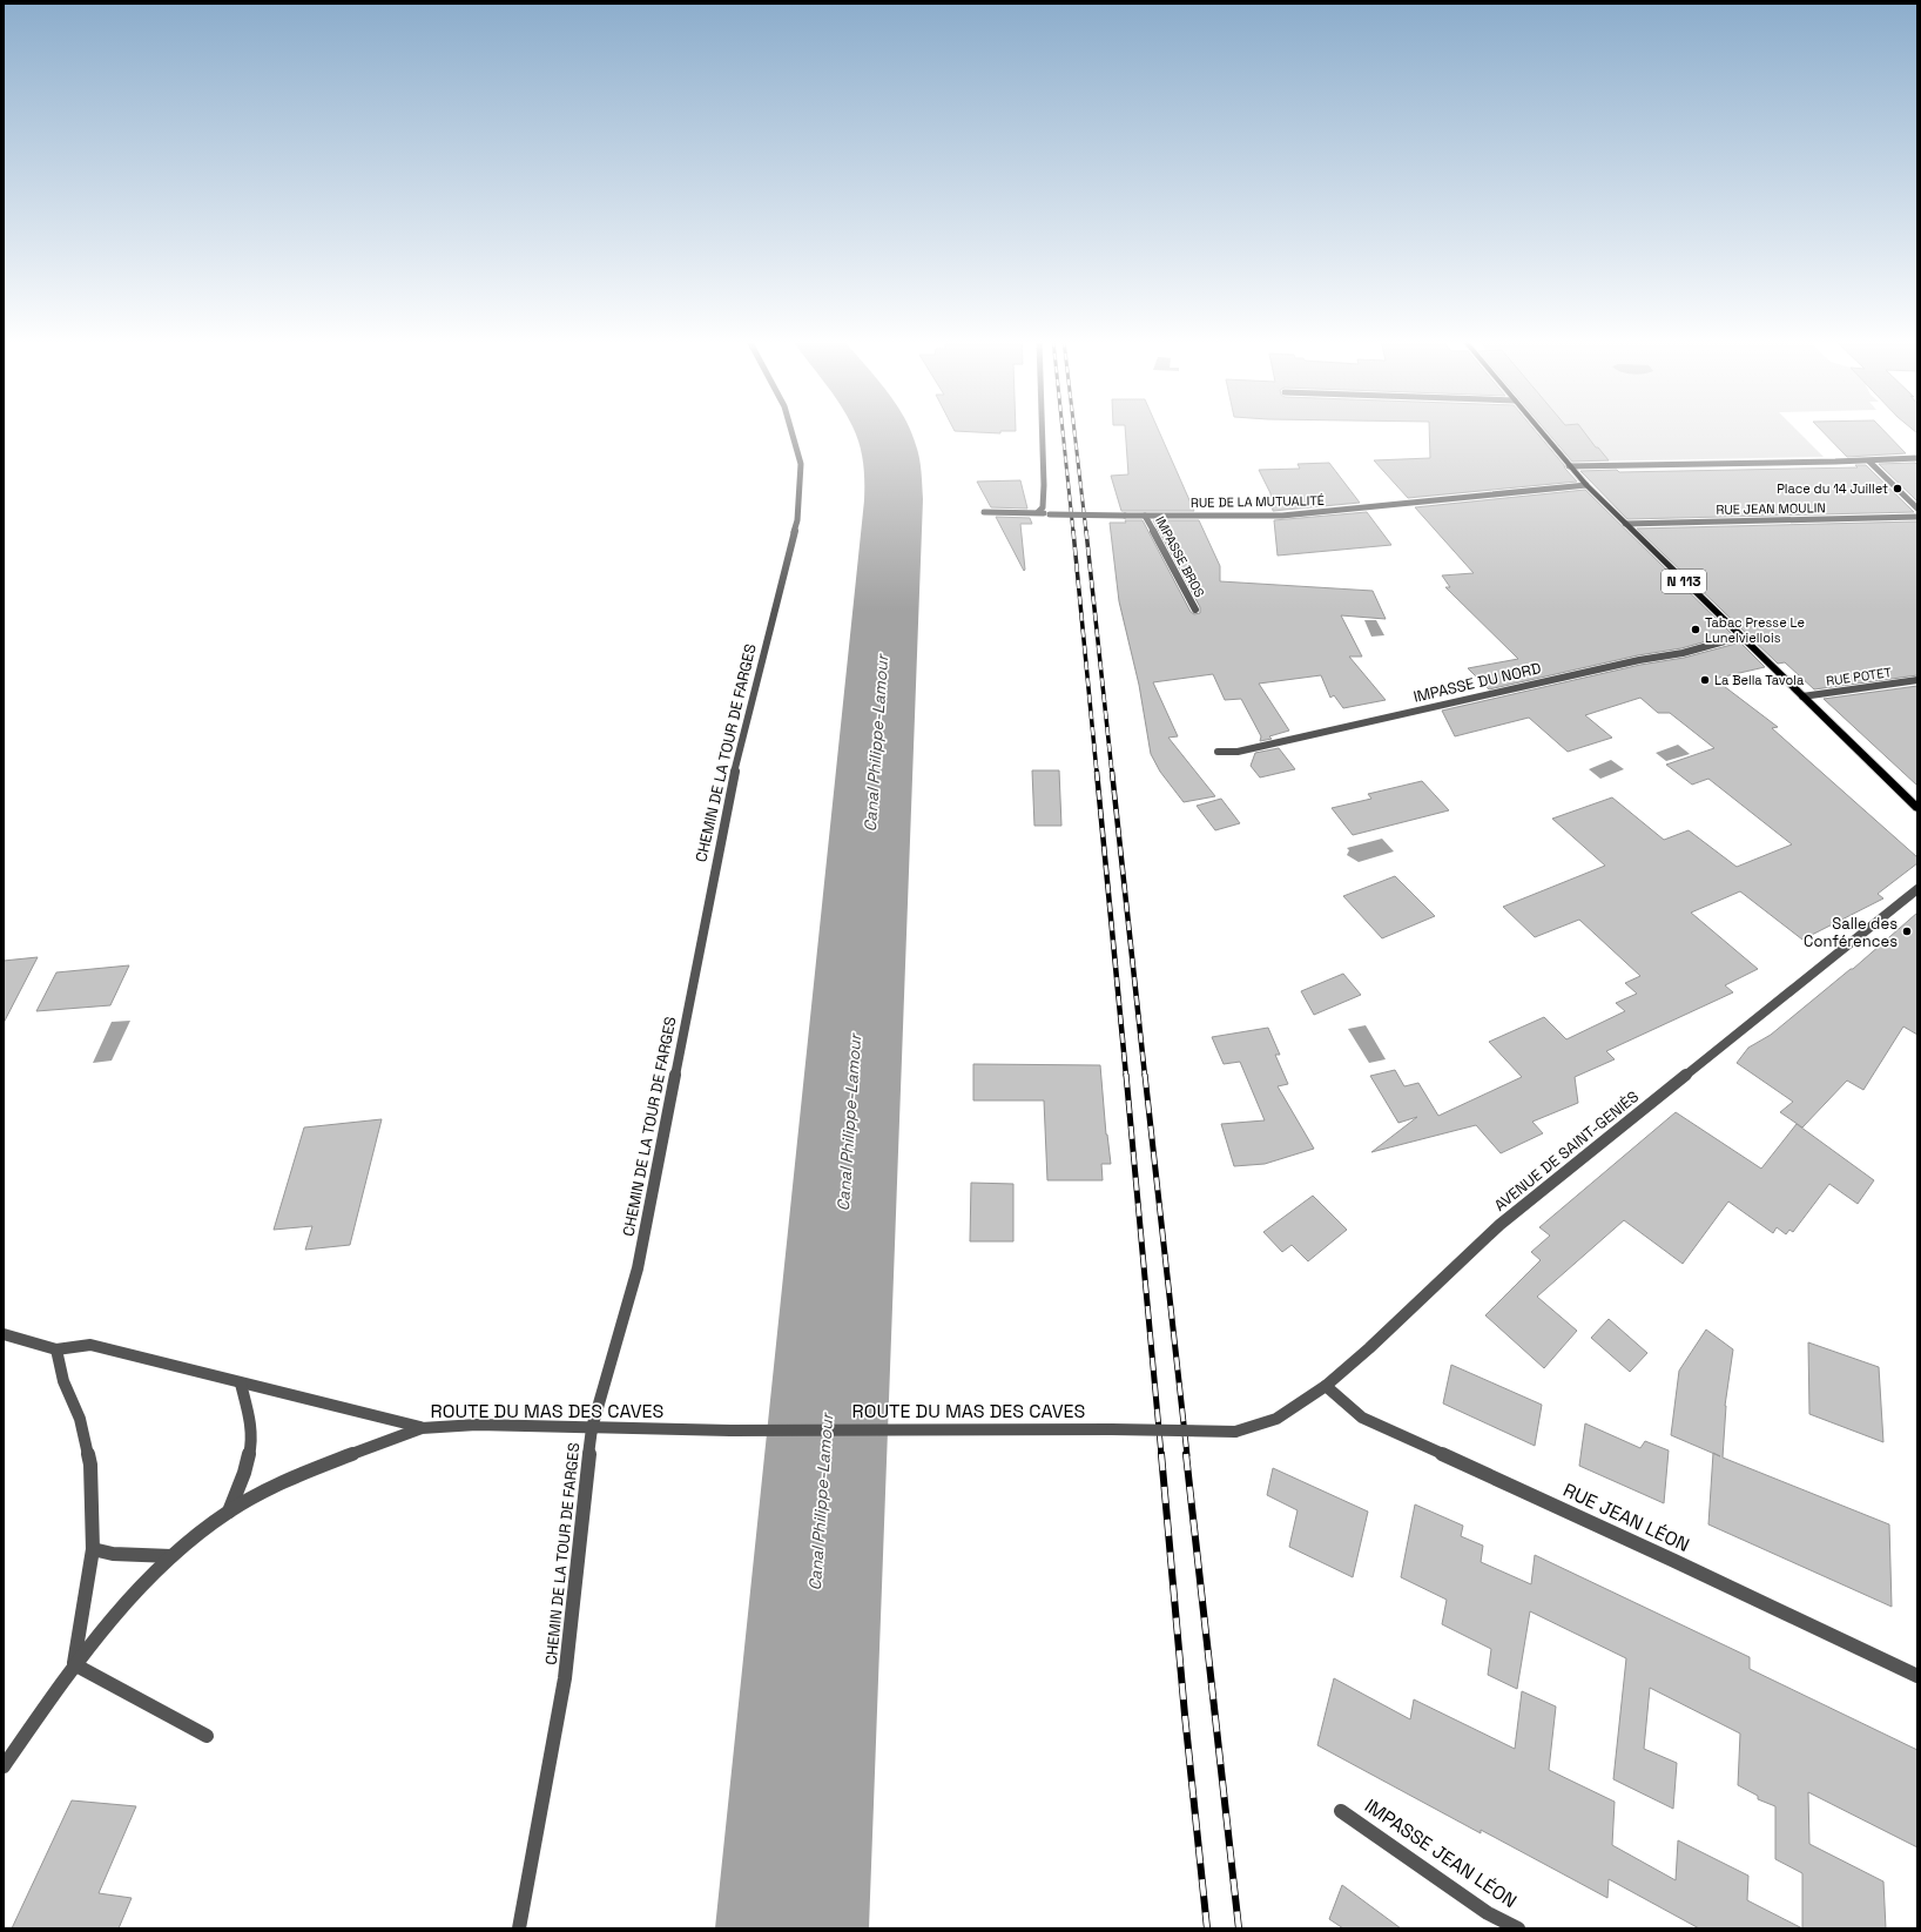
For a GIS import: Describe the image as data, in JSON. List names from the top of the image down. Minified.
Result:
{"streets":{"main road":["N 113"],"street":["RUE DE LA MUTUALITÉ","RUE JEAN MOULIN","IMPASSE BROS","RUE POTET","IMPASSE DU NORD","CHEMIN DE LA TOUR DE FARGES","AVENUE DE SAINT-GENIÈS","ROUTE DU MAS DES CAVES","RUE JEAN LÉON","IMPASSE JEAN LÉON"]},"crossings":[["RUE DE LA MUTUALITÉ","IMPASSE BROS"],["RUE DE LA MUTUALITÉ","N 113"],["RUE JEAN MOULIN","N 113"],["N 113","RUE POTET"],["N 113","IMPASSE DU NORD"],["CHEMIN DE LA TOUR DE FARGES","ROUTE DU MAS DES CAVES"],["AVENUE DE SAINT-GENIÈS","ROUTE DU MAS DES CAVES"],["AVENUE DE SAINT-GENIÈS","RUE JEAN LÉON"]],"water":["Canal Philippe-Lamour"],"places":["Place du 14 Juillet","Tabac Presse Le Lunelviellois","La Bella Tavola","Salle des Conférences"]}
